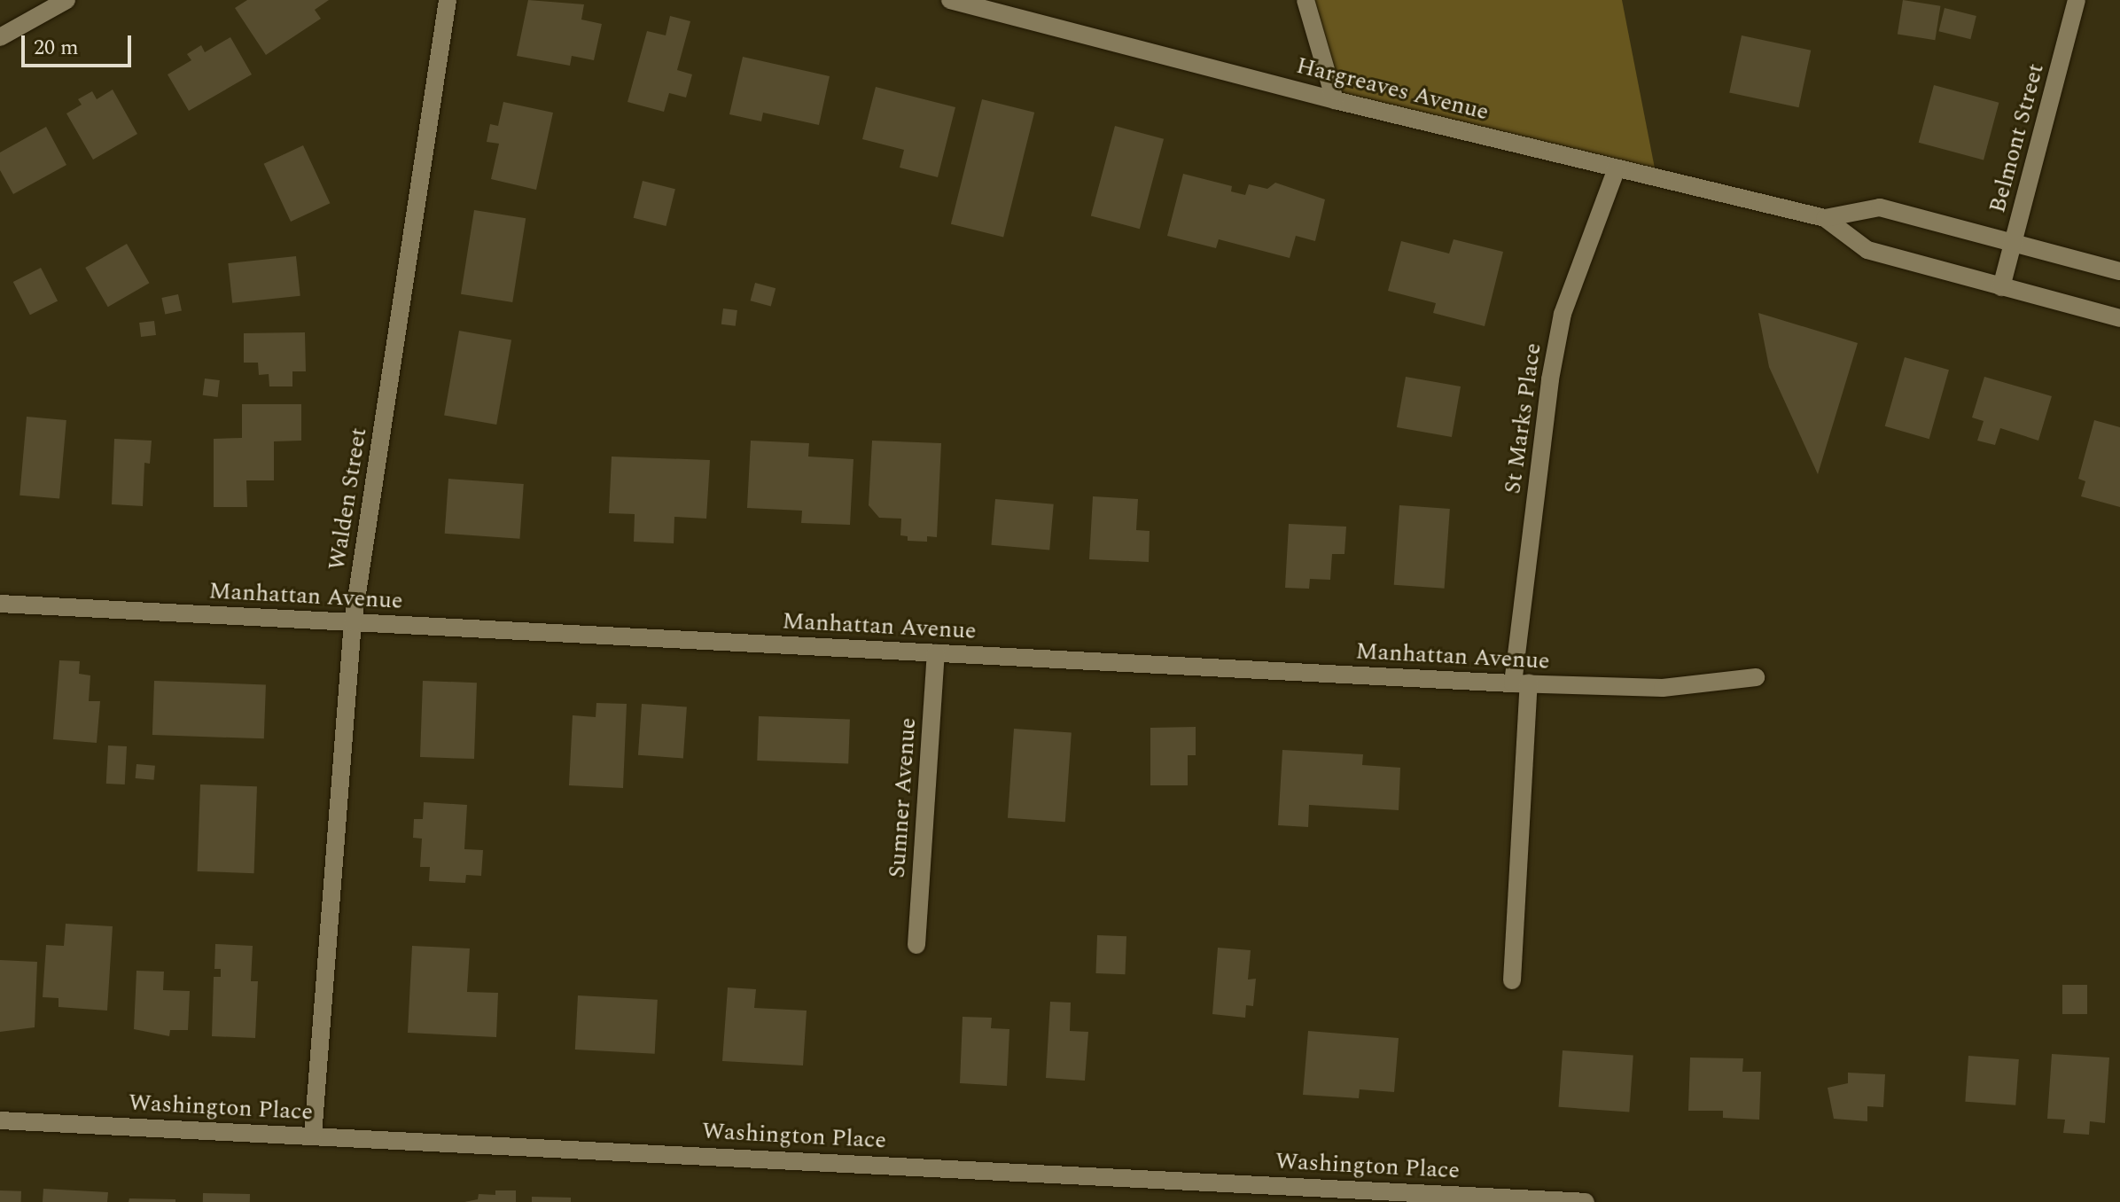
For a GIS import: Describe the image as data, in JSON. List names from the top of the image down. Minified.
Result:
{"streets":{"street":["Hargreaves Avenue","Belmont Street","St Marks Place","Walden Street","Manhattan Avenue","Sumner Avenue","Washington Place"]},"crossings":[["Hargreaves Avenue","Belmont Street"],["Hargreaves Avenue","St Marks Place"],["St Marks Place","Manhattan Avenue"],["Walden Street","Manhattan Avenue"],["Walden Street","Washington Place"],["Manhattan Avenue","Sumner Avenue"]],"scale_bar":"20 m"}
